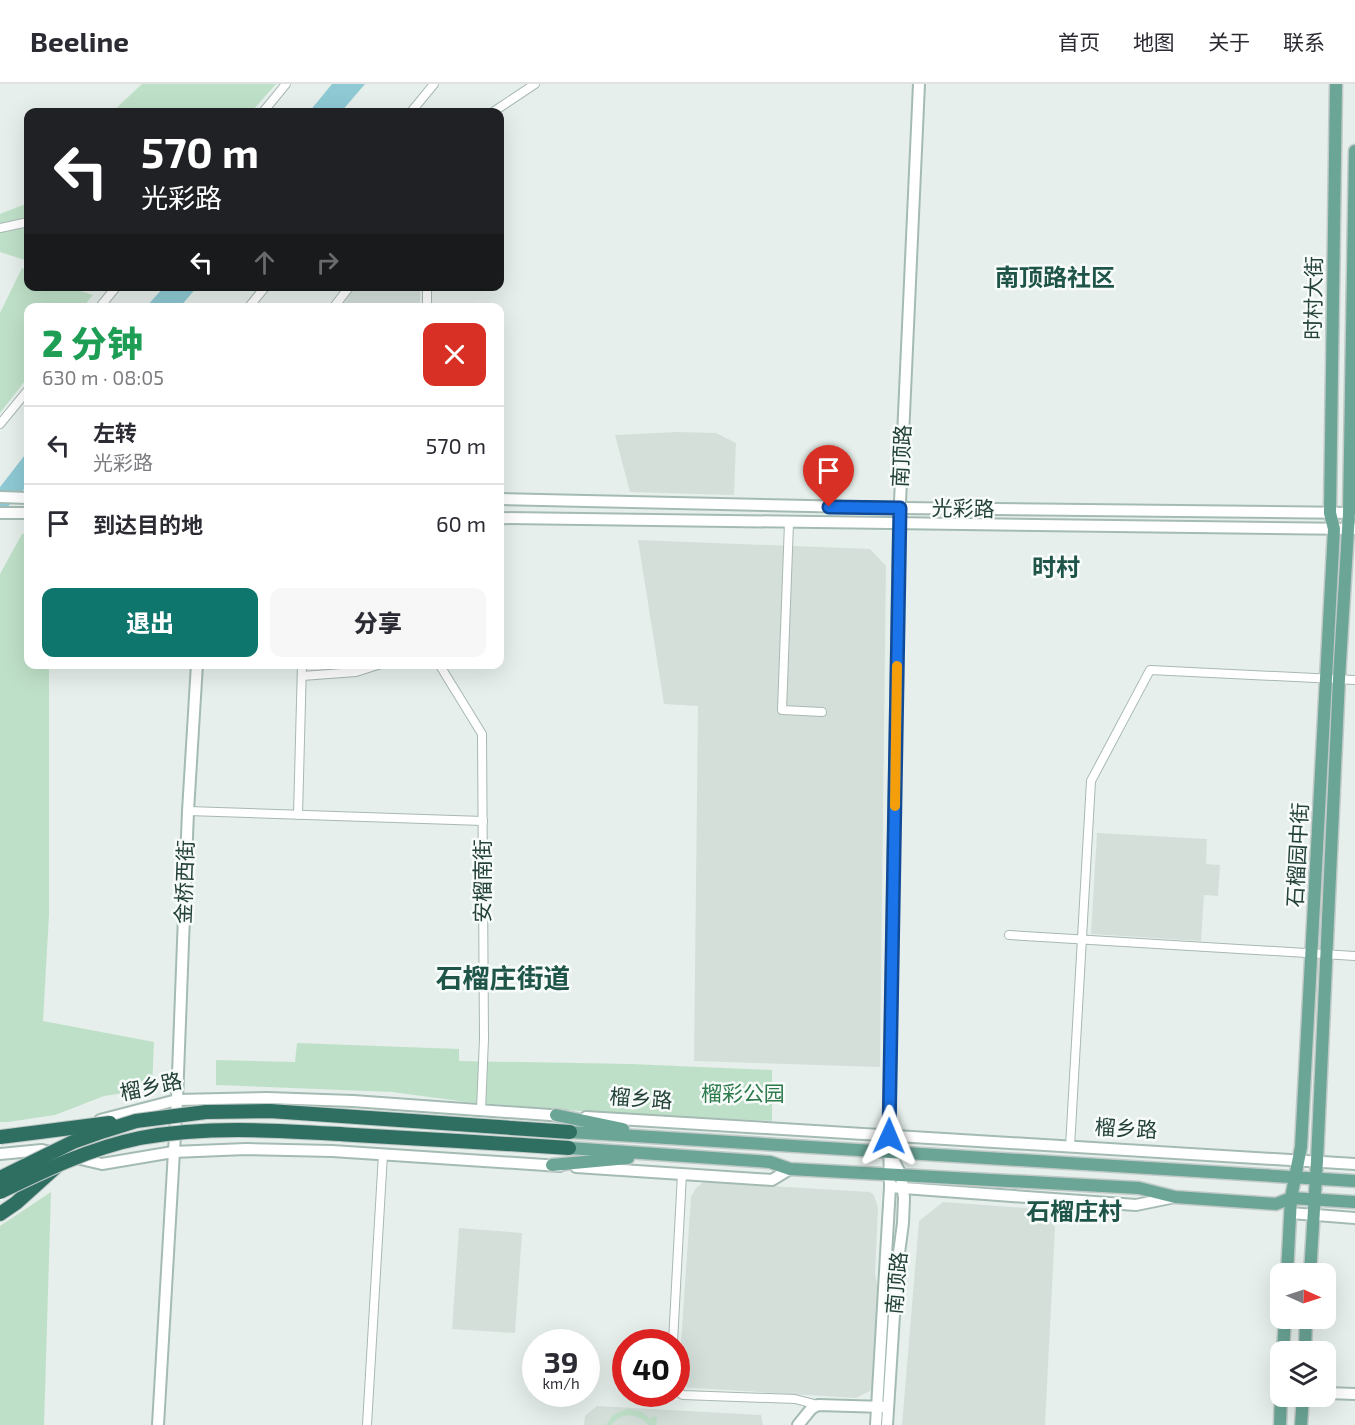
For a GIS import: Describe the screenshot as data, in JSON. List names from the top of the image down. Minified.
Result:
{"streets":{"highway":["榴乡路"],"main road":["时村大街","石榴园中街"],"street":["南顶路","光彩路","安榴南街","金桥西街"]},"crossings":[["时村大街","光彩路"],["时村大街","石榴园中街"],["南顶路","光彩路"],["南顶路","榴乡路"],["光彩路","石榴园中街"],["石榴园中街","榴乡路"],["安榴南街","榴乡路"],["金桥西街","榴乡路"]],"districts":["南顶路社区","时村","石榴庄街道","石榴庄村"],"parks":["榴彩公园"],"north":"right","page":{"header":"Beeline","nav":["首页","地图","关于","联系"],"turn":["570 m","光彩路"],"heading":["2 分钟","630 m · 08:05"],"list":[{"name":"左转","note":"光彩路","value":"570 m"},{"name":"到达目的地","value":"60 m"}],"buttons":["退出","分享"],"speed":"39 km/h","limit":"40"}}
